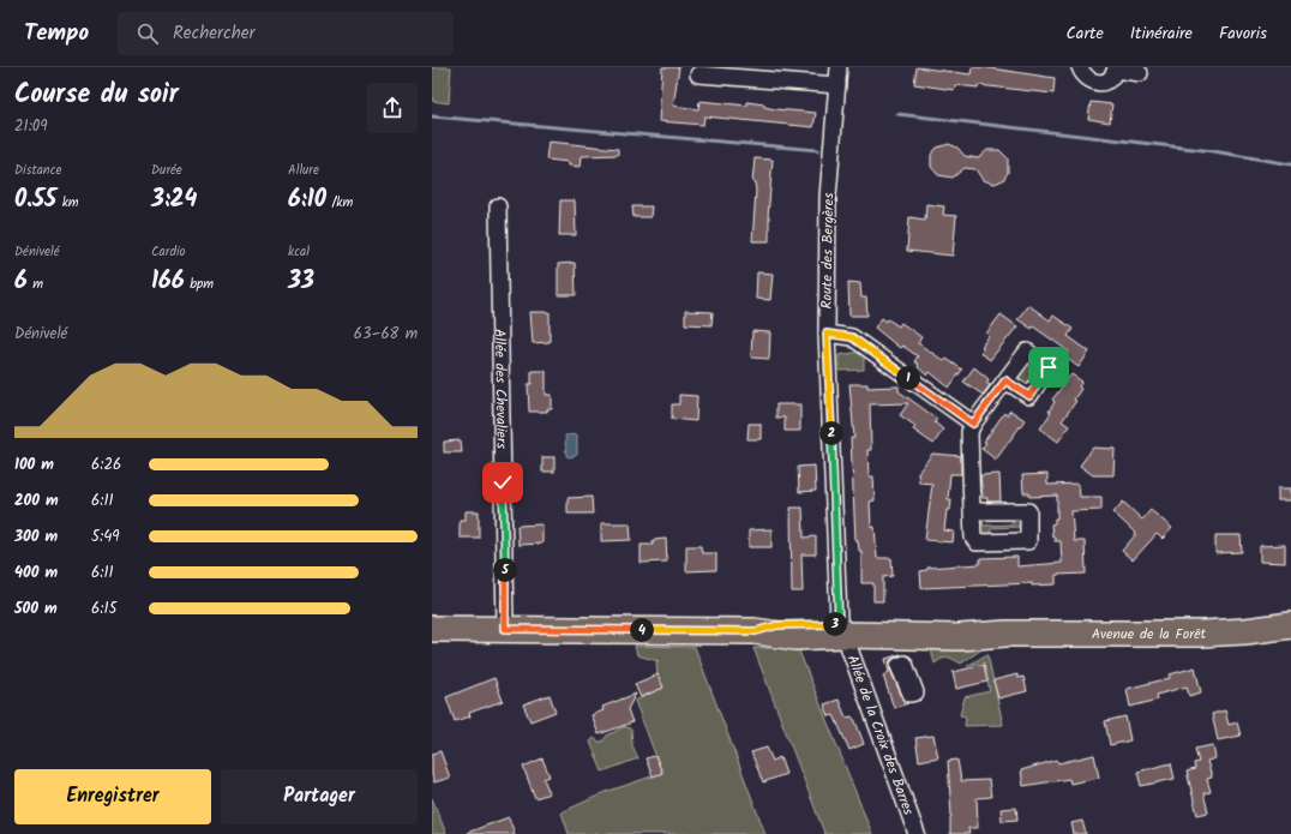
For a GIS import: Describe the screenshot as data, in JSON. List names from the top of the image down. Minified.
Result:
{"streets":{"main road":["Avenue de la Forêt"],"street":["Route des Bergères","Allée des Chevaliers","Allée de la Croix des Barres"]},"crossings":[["Route des Bergères","Avenue de la Forêt"],["Route des Bergères","Allée de la Croix des Barres"],["Allée des Chevaliers","Avenue de la Forêt"],["Avenue de la Forêt","Allée de la Croix des Barres"]],"page":{"header":"Tempo","search":"Rechercher","nav":["Carte","Itinéraire","Favoris"],"heading":["Course du soir","21:09"],"stats":[["Distance","0.55 km"],["Durée","3:24"],["Allure","6:10 /km"],["Dénivelé","6 m"],["Cardio","166 bpm"],["kcal","33"]],"chart":["Dénivelé","63–68 m"],"pins":["1","2","5","3","4"],"list":[{"name":"100 m","note":"6:26"},{"name":"200 m","note":"6:11"},{"name":"300 m","note":"5:49"},{"name":"400 m","note":"6:11"},{"name":"500 m","note":"6:15"}],"buttons":["Enregistrer","Partager"]}}
